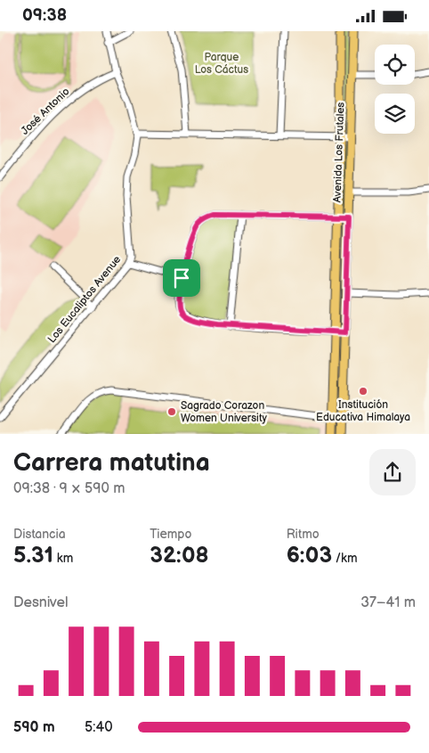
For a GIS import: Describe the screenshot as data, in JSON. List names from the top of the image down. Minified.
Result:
{"streets":{"main road":["Avenida Los Frutales"],"street":["José Antonio","Los Eucaliptos Avenue"]},"crossings":[["José Antonio","Los Eucaliptos Avenue"]],"parks":["Parque Los Cáctus"],"places":["Institución Educativa Himalaya","Sagrado Corazon Women University"],"page":{"status":"09:38","heading":["Carrera matutina","09:38 · 9 × 590 m"],"stats":[["Distancia","5.31 km"],["Tiempo","32:08"],["Ritmo","6:03 /km"]],"chart":["Desnivel","37–41 m"],"list":[{"name":"590 m","note":"5:40"}]}}
